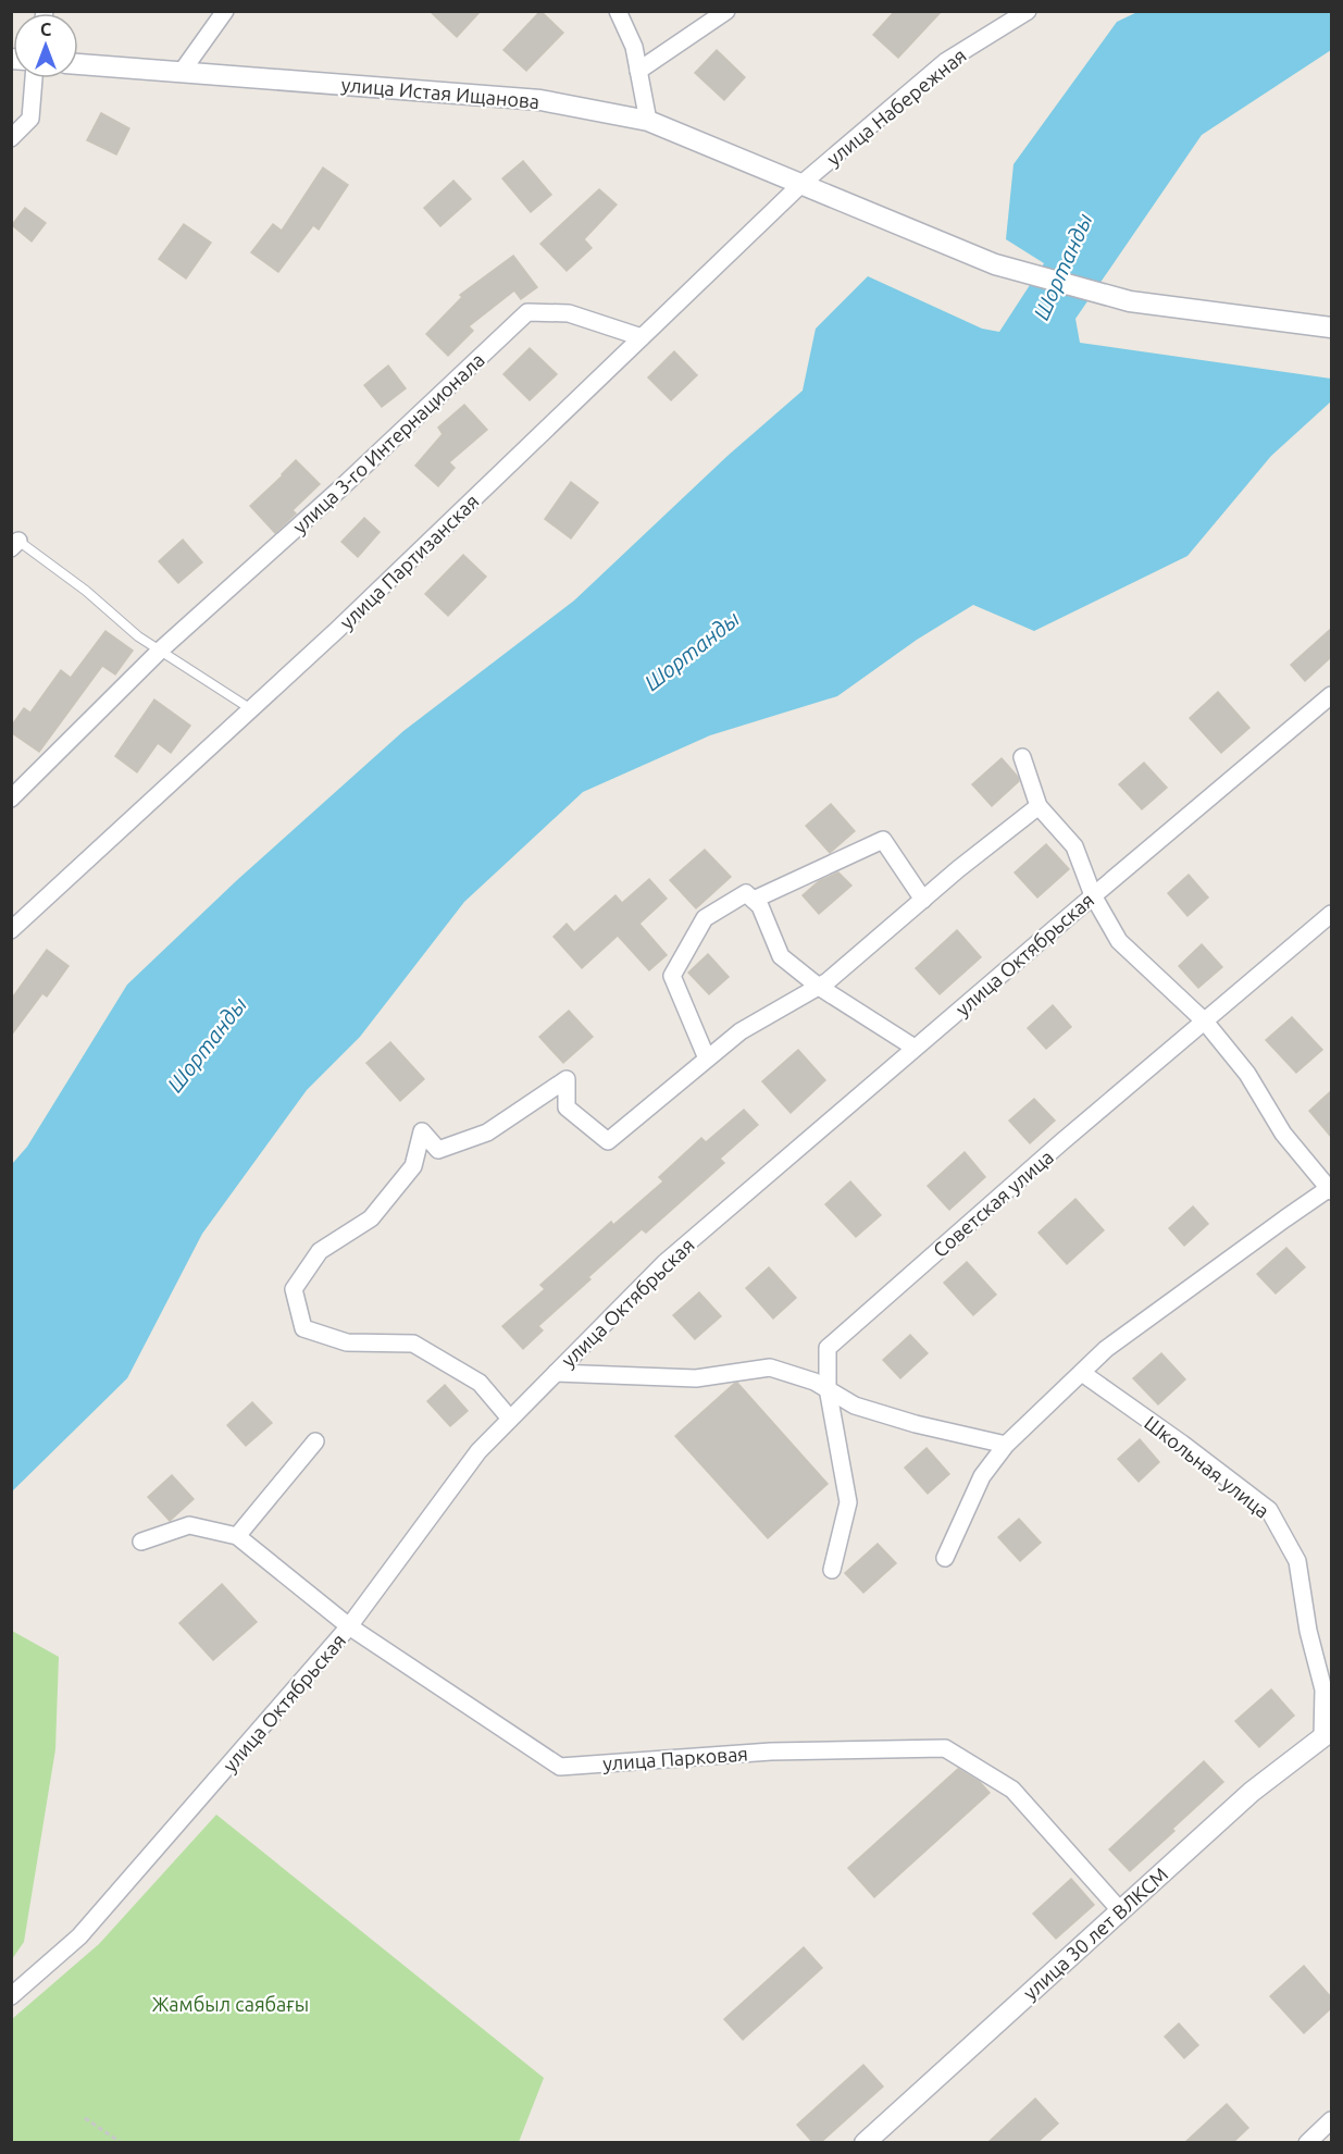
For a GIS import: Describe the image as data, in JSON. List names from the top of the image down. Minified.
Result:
{"streets":{"street":["улица Истая Ищанова","улица Набережная","улица 3-го Интернационала","улица Партизанская","улица Октябрьская","Советская улица","Школьная улица","улица Парковая","улица 30 лет ВЛКСМ"]},"crossings":[["улица Истая Ищанова","улица Набережная"],["улица Истая Ищанова","улица Партизанская"],["улица Набережная","улица Партизанская"],["улица 3-го Интернационала","улица Партизанская"],["улица Октябрьская","улица Парковая"],["Школьная улица","улица 30 лет ВЛКСМ"],["улица Парковая","улица 30 лет ВЛКСМ"]],"water":["Шортанды"],"parks":["Жамбыл саябағы"],"north":"top"}
